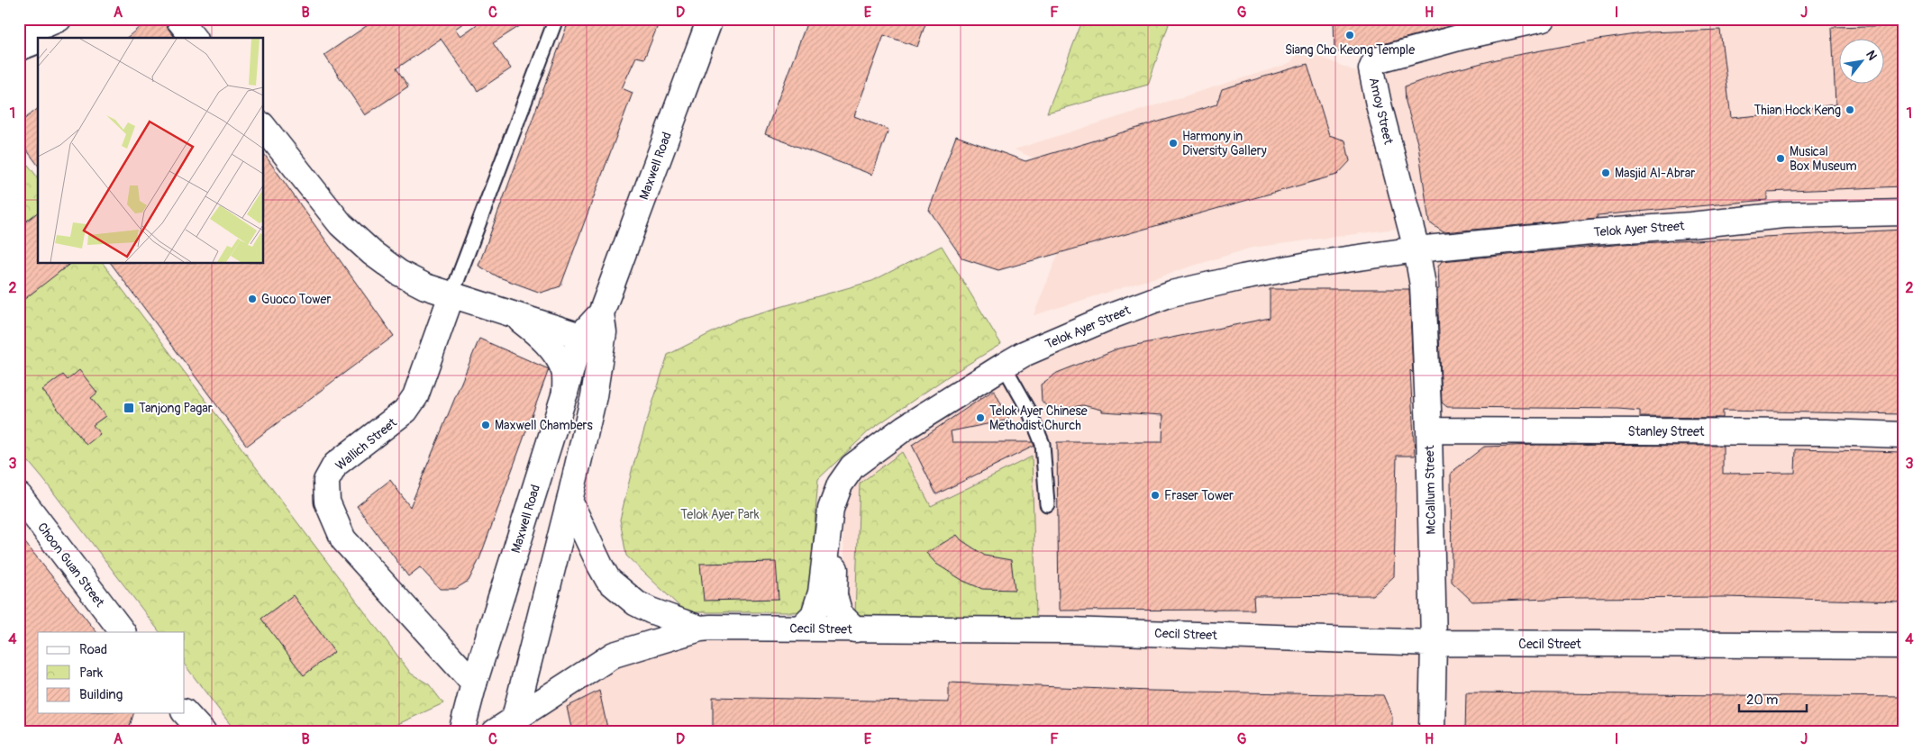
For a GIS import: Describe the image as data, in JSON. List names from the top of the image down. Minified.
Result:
{"streets":{"street":["Amoy Street","Maxwell Road","Telok Ayer Street","Stanley Street","Wallich Street","McCallum Street","Choon Guan Street","Cecil Street"]},"crossings":[["Amoy Street","Telok Ayer Street"],["Amoy Street","McCallum Street"],["Maxwell Road","Wallich Street"],["Maxwell Road","Cecil Street"],["Telok Ayer Street","McCallum Street"],["Telok Ayer Street","Cecil Street"],["Stanley Street","McCallum Street"],["McCallum Street","Cecil Street"]],"parks":["Telok Ayer Park"],"places":{"other":["Siang Cho Keong Temple","Thian Hock Keng","Harmony in Diversity Gallery","Musical Box Museum","Masjid Al-Abrar","Guoco Tower","Telok Ayer Chinese Methodist Church","Maxwell Chambers","Fraser Tower"],"transit":["Tanjong Pagar"]},"legend":["Road","Park","Building"],"scale_bar":"20 m","north":"top right","grid":{"columns":["A","B","C","D","E","F","G","H","I","J"],"rows":["1","2","3","4"]}}
